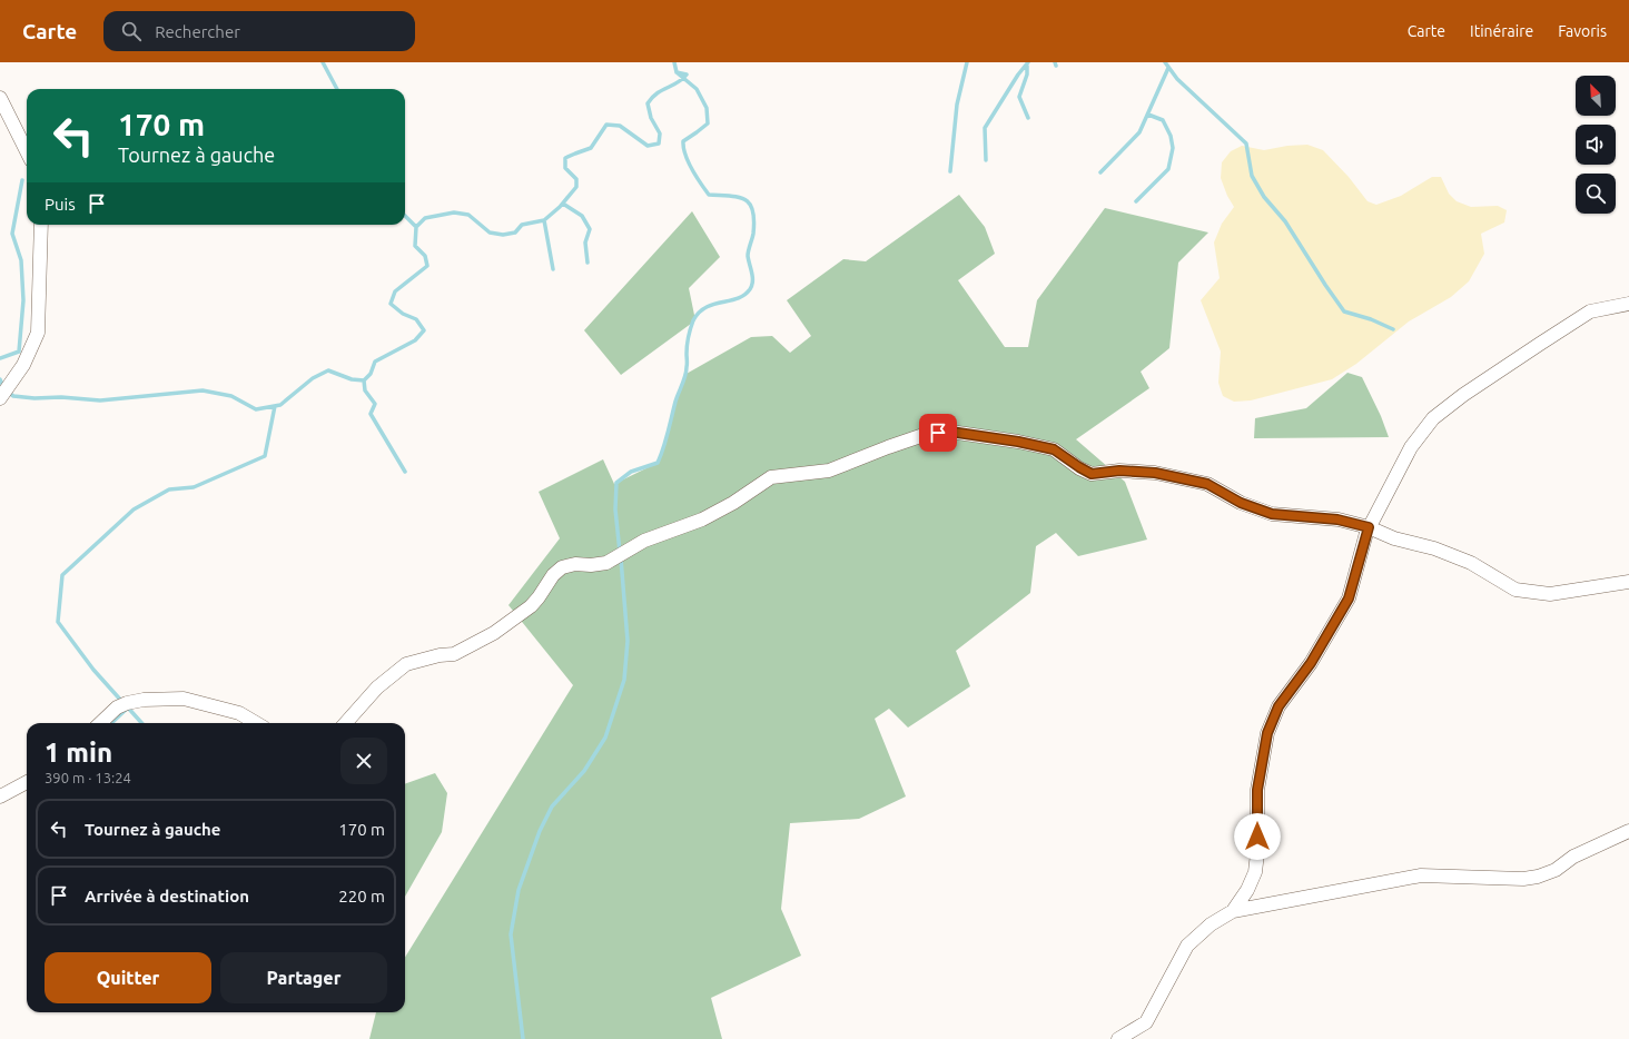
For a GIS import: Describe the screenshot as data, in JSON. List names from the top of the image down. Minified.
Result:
{"north":"top left","page":{"header":"Carte","search":"Rechercher","nav":["Carte","Itinéraire","Favoris"],"turn":["170 m","Tournez à gauche"],"then":"Puis","heading":["1 min","390 m · 13:24"],"list":[{"name":"Tournez à gauche","value":"170 m"},{"name":"Arrivée à destination","value":"220 m"}],"buttons":["Quitter","Partager"]}}
